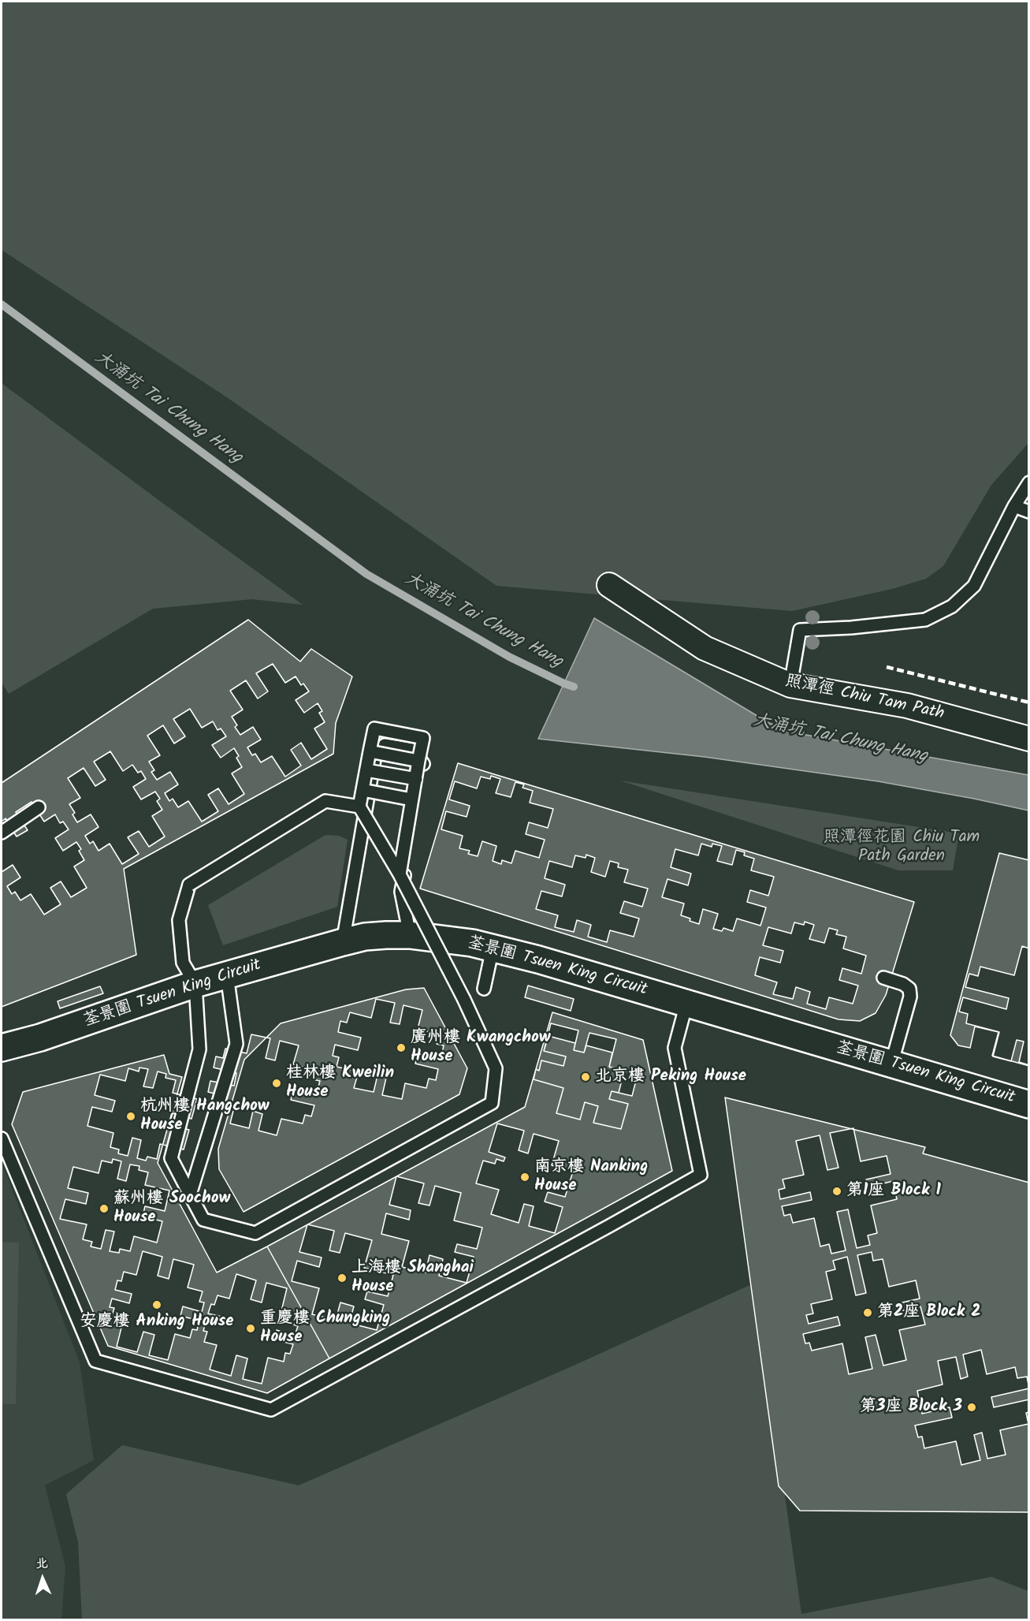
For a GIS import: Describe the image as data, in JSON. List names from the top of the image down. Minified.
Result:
{"streets":{"street":["照潭徑 Chiu Tam Path","荃景圍 Tsuen King Circuit"]},"water":["大涌坑 Tai Chung Hang"],"parks":["照潭徑花園 Chiu Tam Path Garden"],"places":["廣州樓 Kwangchow House","北京樓 Peking House","桂林樓 Kweilin House","杭州樓 Hangchow House","南京樓 Nanking House","第1座 Block 1","蘇州樓 Soochow House","上海樓 Shanghai House","安慶樓 Anking House","第2座 Block 2","重慶樓 Chungking House","第3座 Block 3"],"north":"top"}
